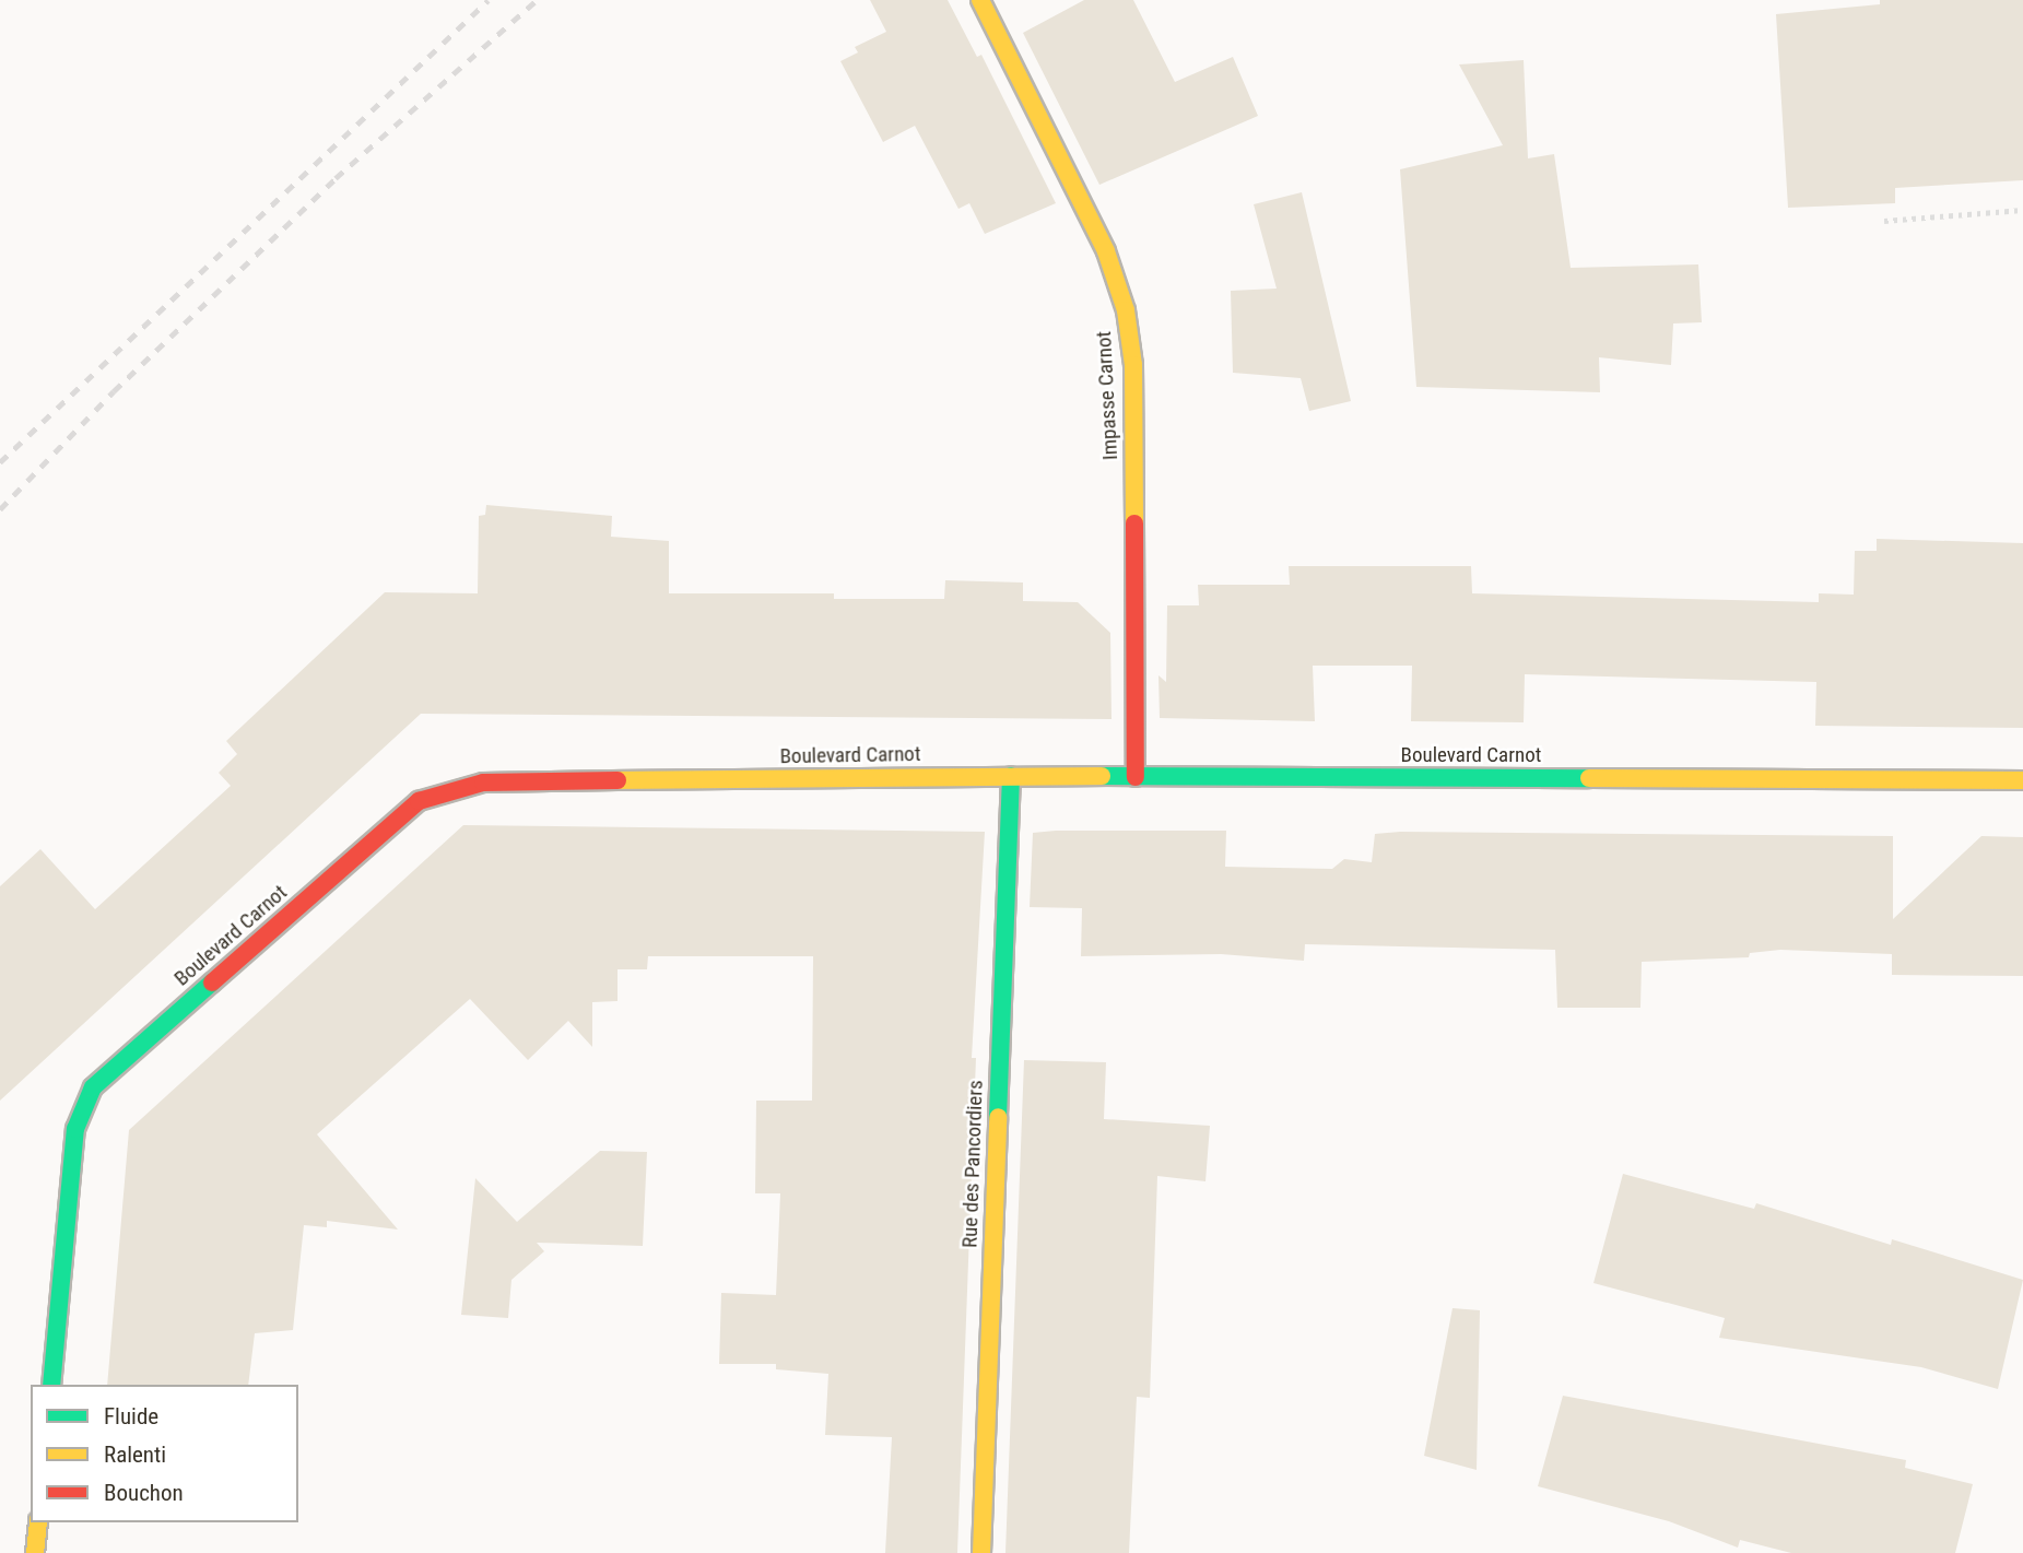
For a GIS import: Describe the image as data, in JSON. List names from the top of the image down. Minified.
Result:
{"streets":{"street":["Impasse Carnot","Boulevard Carnot","Rue des Pancordiers"]},"crossings":[["Impasse Carnot","Boulevard Carnot"],["Boulevard Carnot","Rue des Pancordiers"]],"legend":["Fluide","Ralenti","Bouchon"]}
